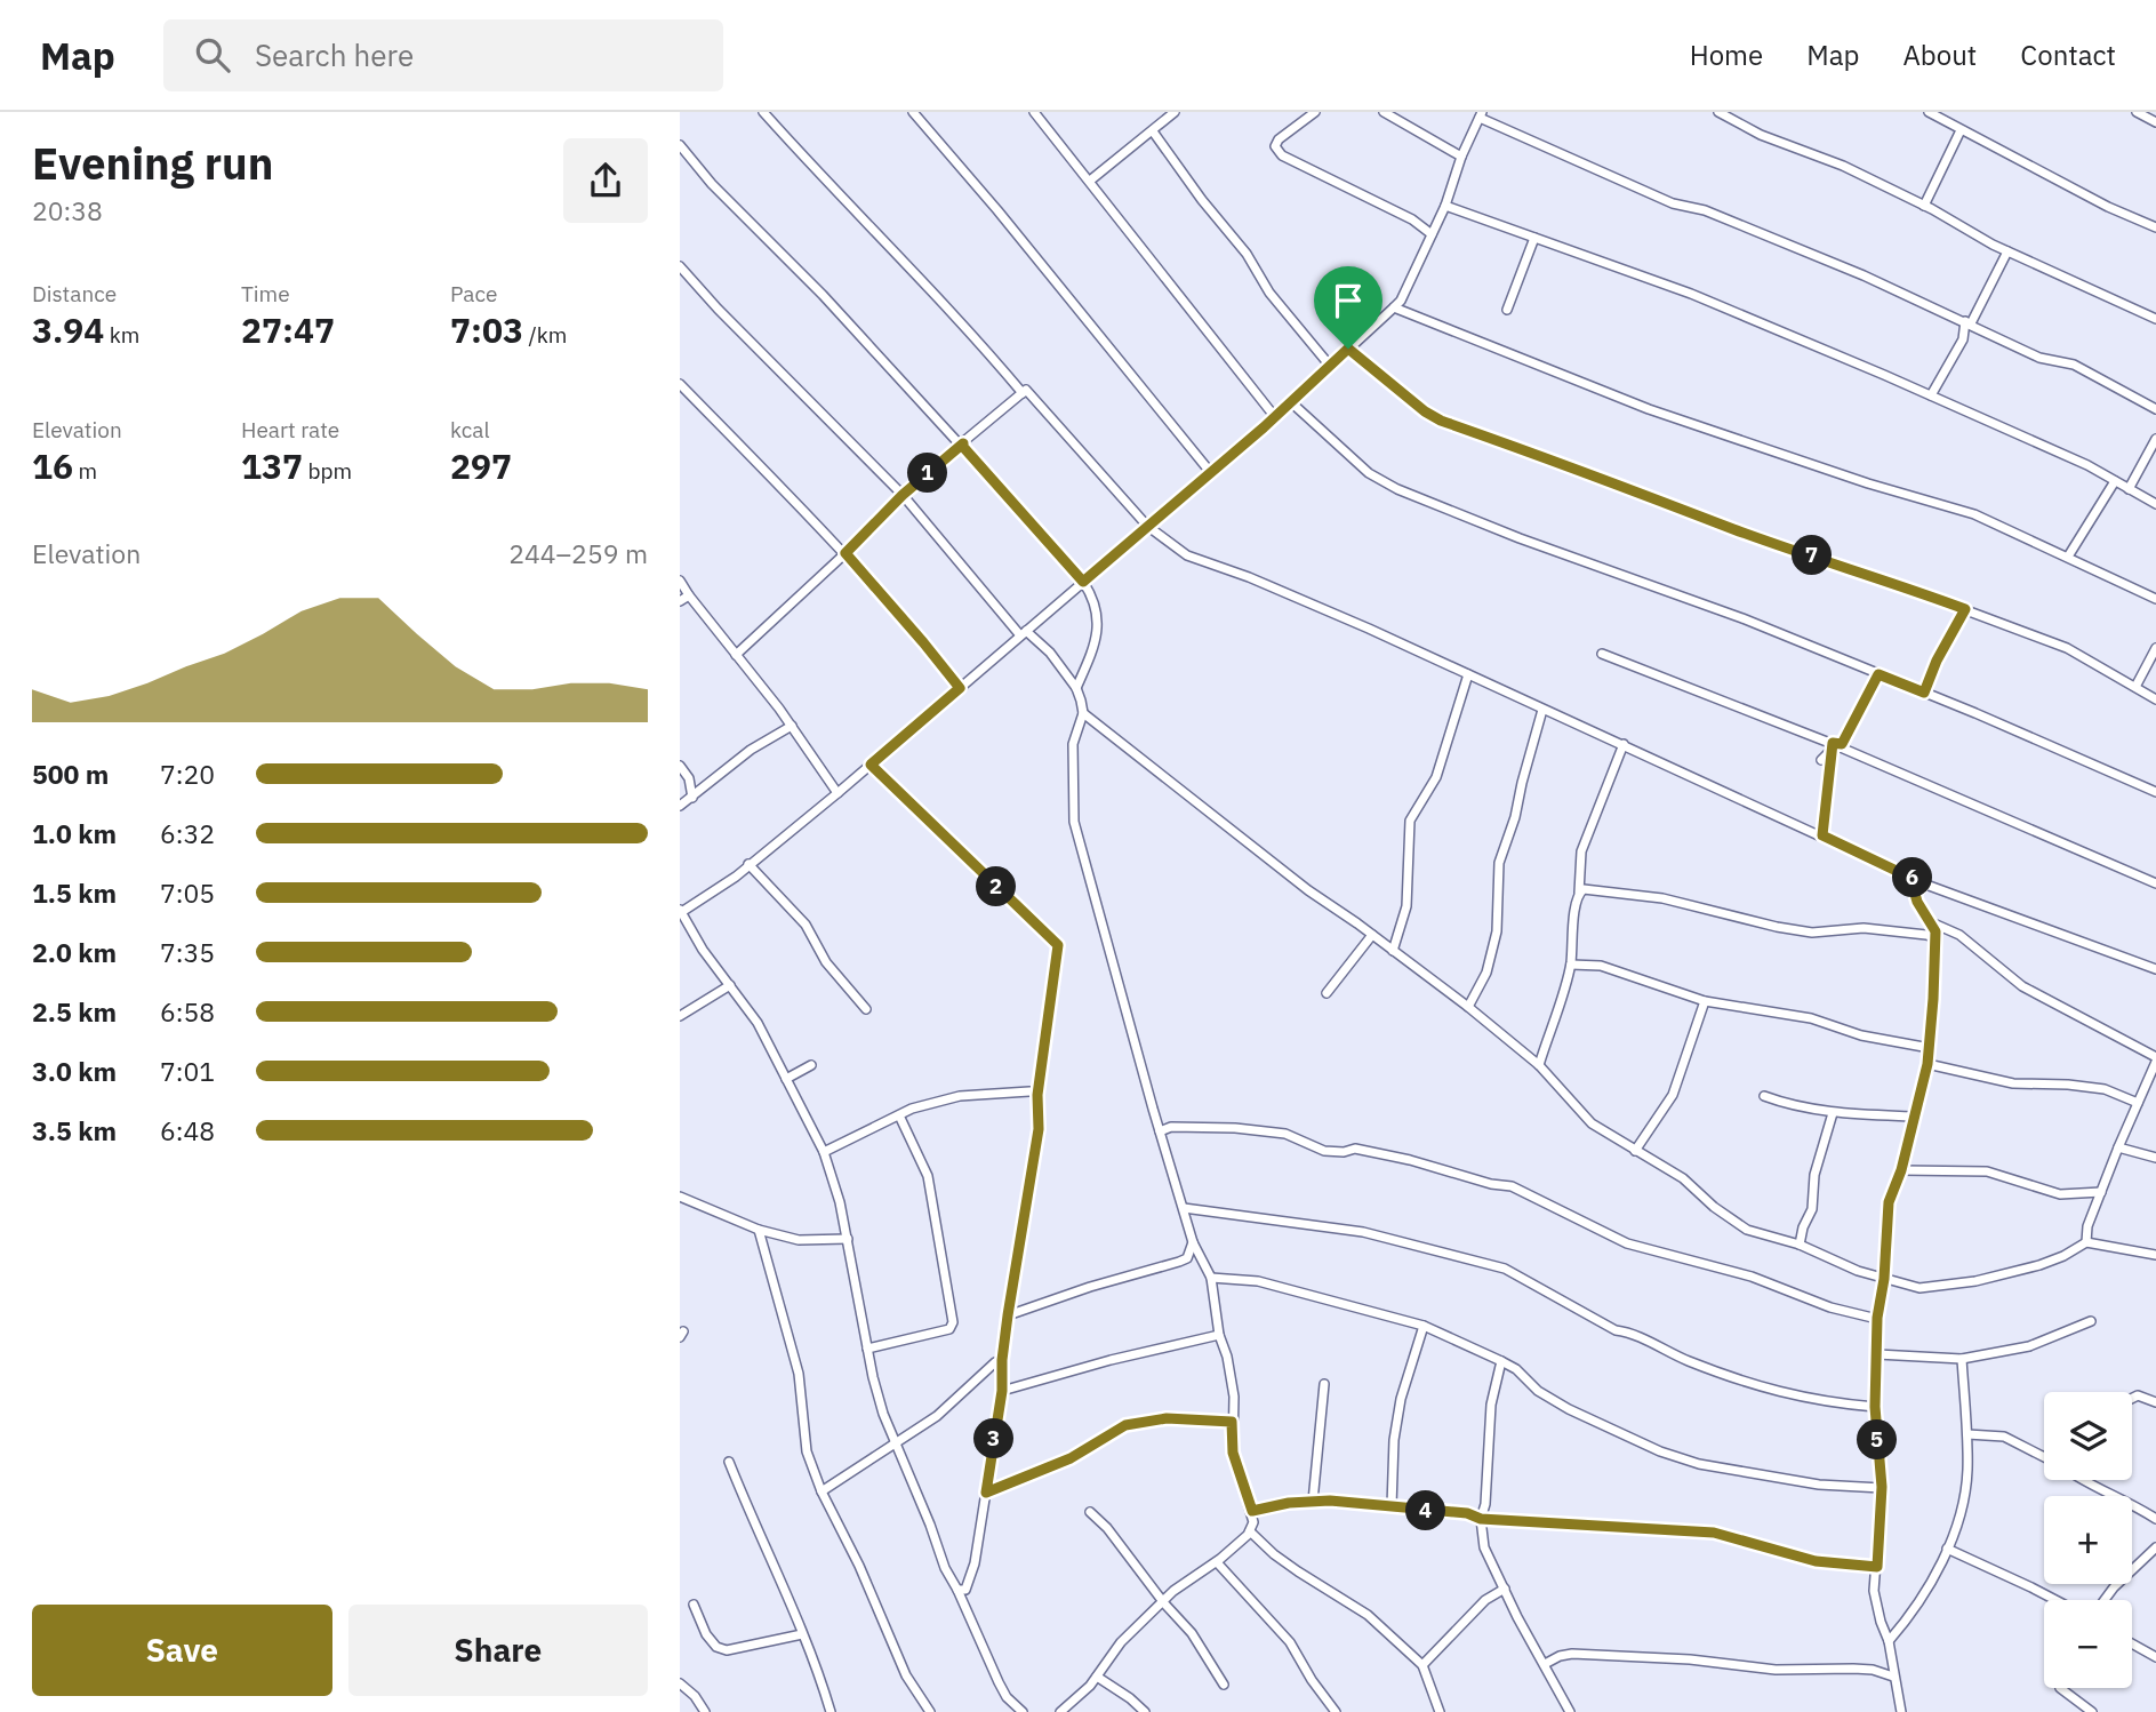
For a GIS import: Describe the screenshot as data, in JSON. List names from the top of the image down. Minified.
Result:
{"page":{"header":"Map","search":"Search here","nav":["Home","Map","About","Contact"],"heading":["Evening run","20:38"],"stats":[["Distance","3.94 km"],["Time","27:47"],["Pace","7:03 /km"],["Elevation","16 m"],["Heart rate","137 bpm"],["kcal","297"]],"pins":["1","7","6","2","3","5","4"],"chart":["Elevation","244–259 m"],"list":[{"name":"500 m","note":"7:20"},{"name":"1.0 km","note":"6:32"},{"name":"1.5 km","note":"7:05"},{"name":"2.0 km","note":"7:35"},{"name":"2.5 km","note":"6:58"},{"name":"3.0 km","note":"7:01"},{"name":"3.5 km","note":"6:48"}],"map_buttons":["+","−"],"buttons":["Save","Share"]}}
